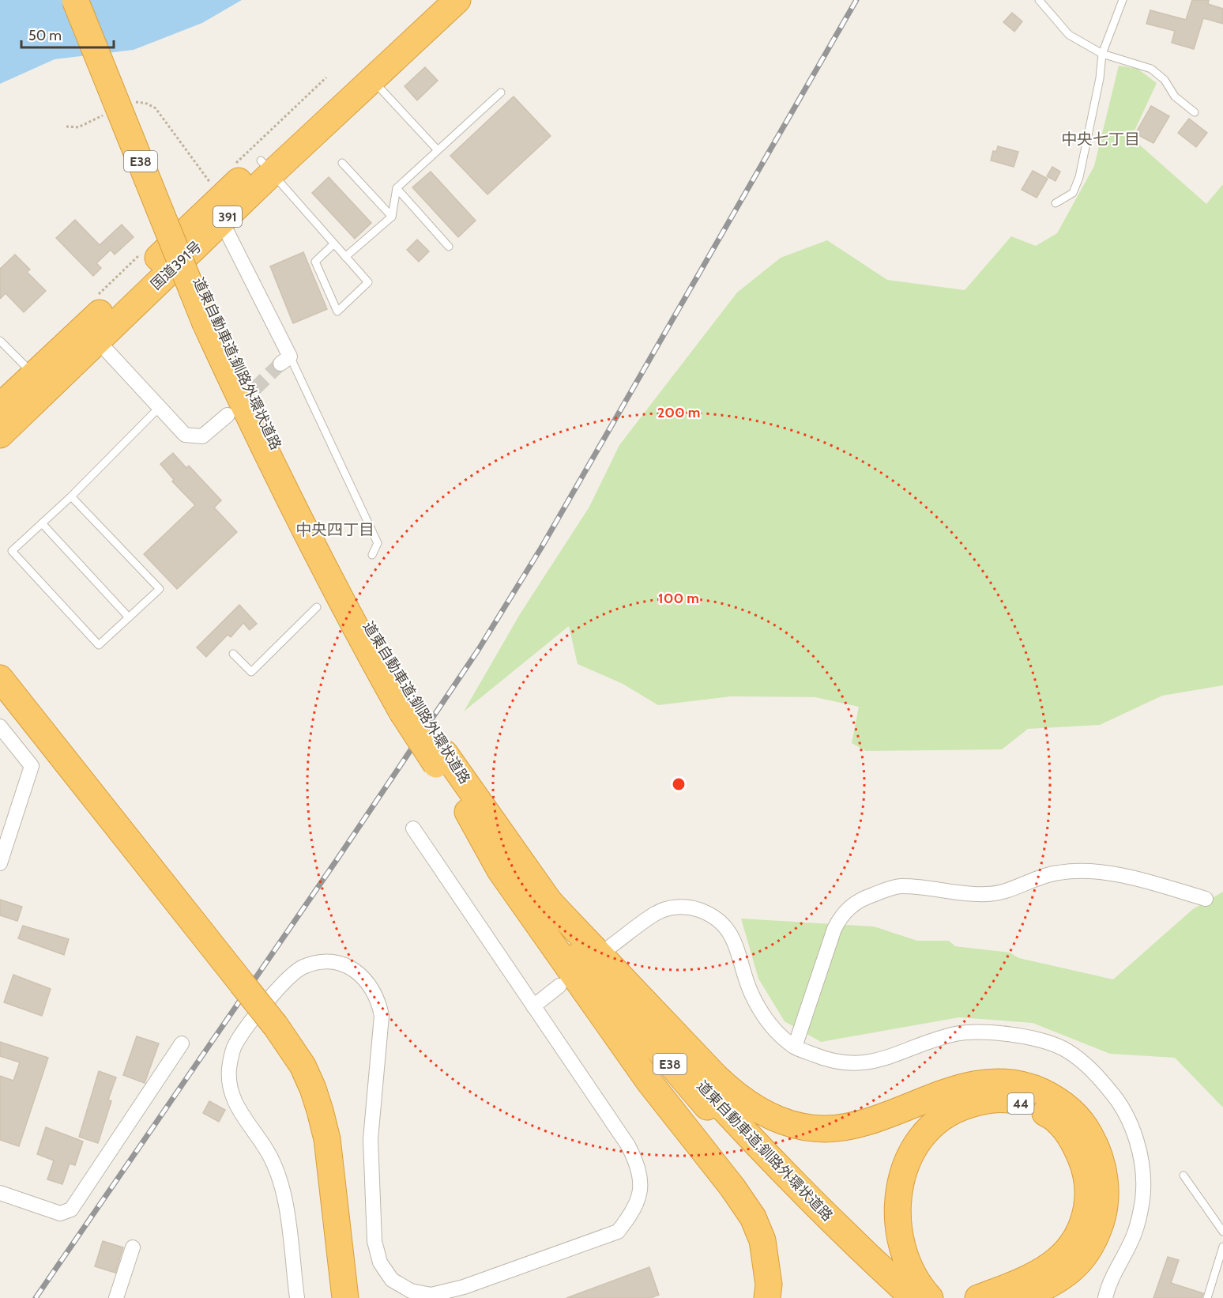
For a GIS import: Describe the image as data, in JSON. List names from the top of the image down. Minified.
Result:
{"streets":{"highway":["E38","391","国道391号","道東自動車道;釧路外環状道路","44"]},"districts":["中央七丁目","中央四丁目"],"scale_bar":"50 m","rings":["200 m","100 m"]}
